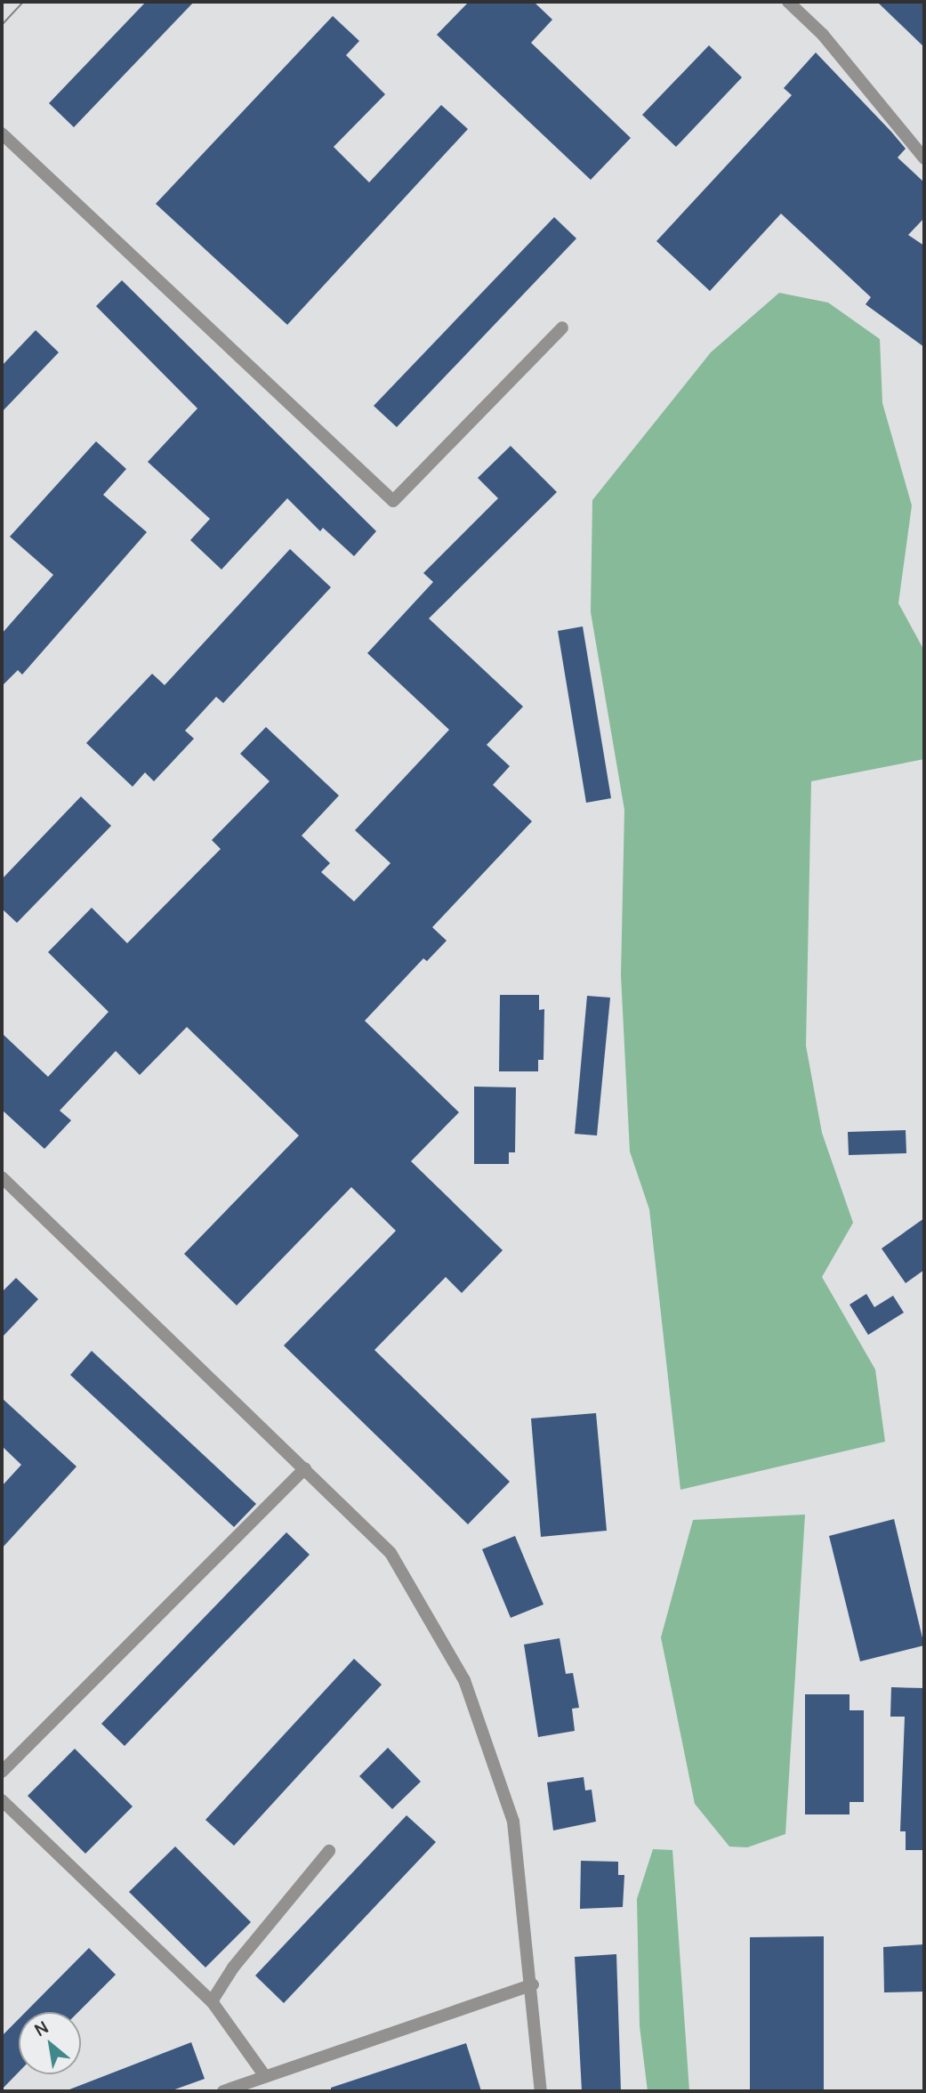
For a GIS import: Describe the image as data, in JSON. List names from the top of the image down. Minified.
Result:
{"north":"top left"}
